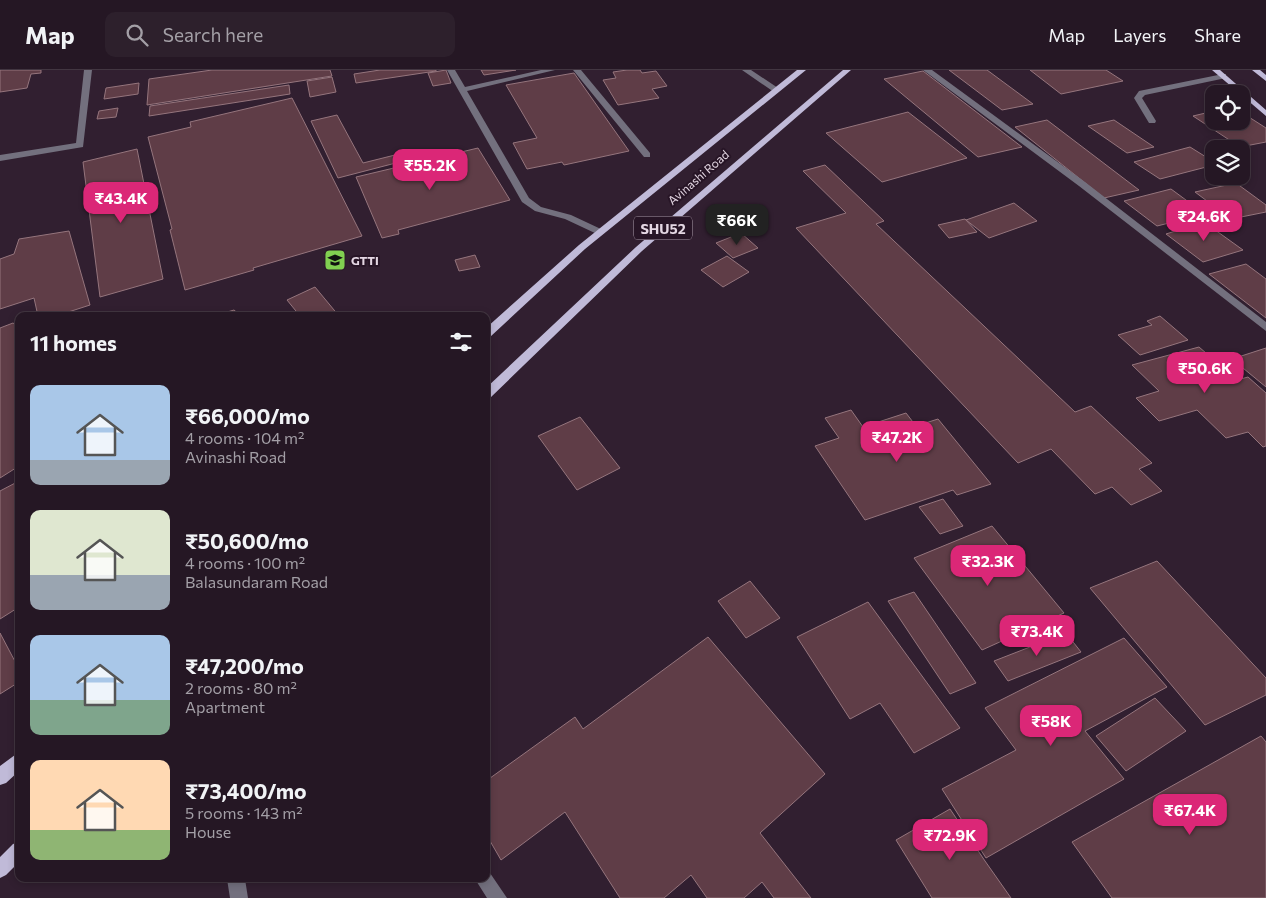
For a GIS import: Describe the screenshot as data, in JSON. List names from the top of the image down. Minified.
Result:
{"streets":{"main road":["Avinashi Road","SHU52"]},"places":{"school or university":["GTTI"]},"page":{"header":"Map","search":"Search here","nav":["Map","Layers","Share"],"price":["₹55.2K","₹43.4K","₹24.6K","₹66K","₹50.6K","₹47.2K","₹32.3K","₹73.4K","₹58K","₹67.4K","₹72.9K"],"heading":"11 homes","list":[{"name":"₹66,000/mo","note":"4 rooms · 104 m² · Avinashi Road"},{"name":"₹50,600/mo","note":"4 rooms · 100 m² · Balasundaram Road"},{"name":"₹47,200/mo","note":"2 rooms · 80 m² · Apartment"},{"name":"₹73,400/mo","note":"5 rooms · 143 m² · House"}]}}
